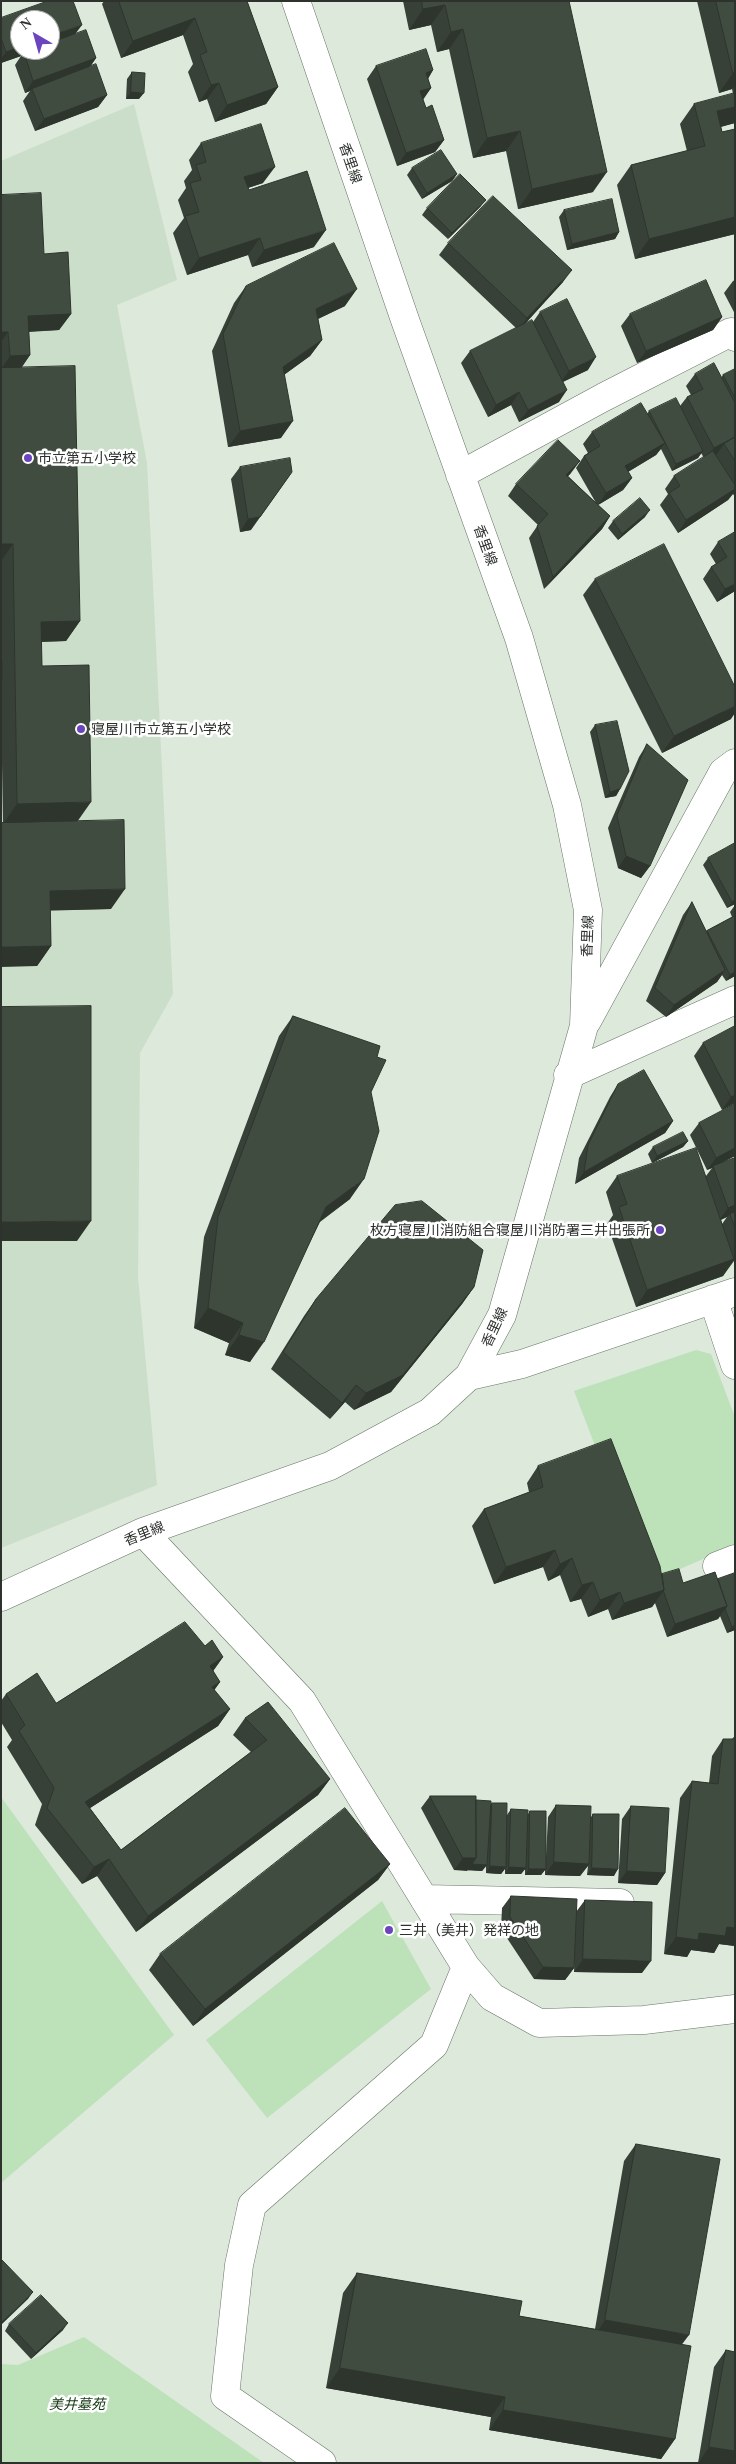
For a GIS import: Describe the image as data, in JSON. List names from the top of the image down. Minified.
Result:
{"streets":{"street":["香里線"]},"parks":["美井墓苑"],"places":["市立第五小学校","寝屋川市立第五小学校","枚方寝屋川消防組合寝屋川消防署三井出張所","三井（美井）発祥の地"],"north":"top left"}
